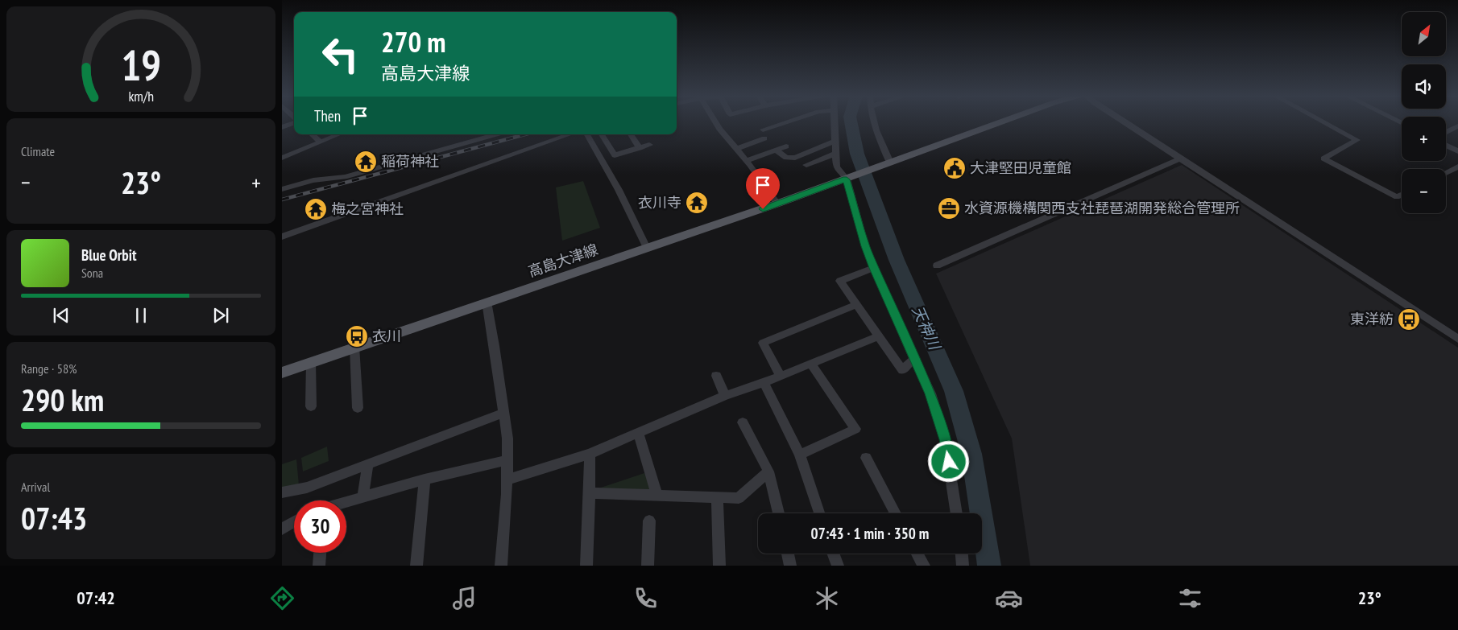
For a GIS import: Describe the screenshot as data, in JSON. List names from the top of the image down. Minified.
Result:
{"streets":{"main road":["高島大津線"]},"water":["天神川"],"places":{"temple":["稲荷神社","衣川寺","梅之宮神社"],"public building":["大津堅田児童館"],"office":["水資源機構関西支社琵琶湖開発総合管理所"],"bus stop":["東洋紡","衣川"]},"north":"top right","page":{"map_buttons":["+","−"],"turn":["270 m","高島大津線"],"then":"Then","tile":["Climate",["Range · 58%","290 km"],["Arrival","07:43"]],"heat":["−","23°","+"],"song":["Blue Orbit","Sona"],"limit":"30","trip":"07:43 · 1 min · 350 m","tabs":["07:42","23°"],"gauge":["19","km/h"]}}
